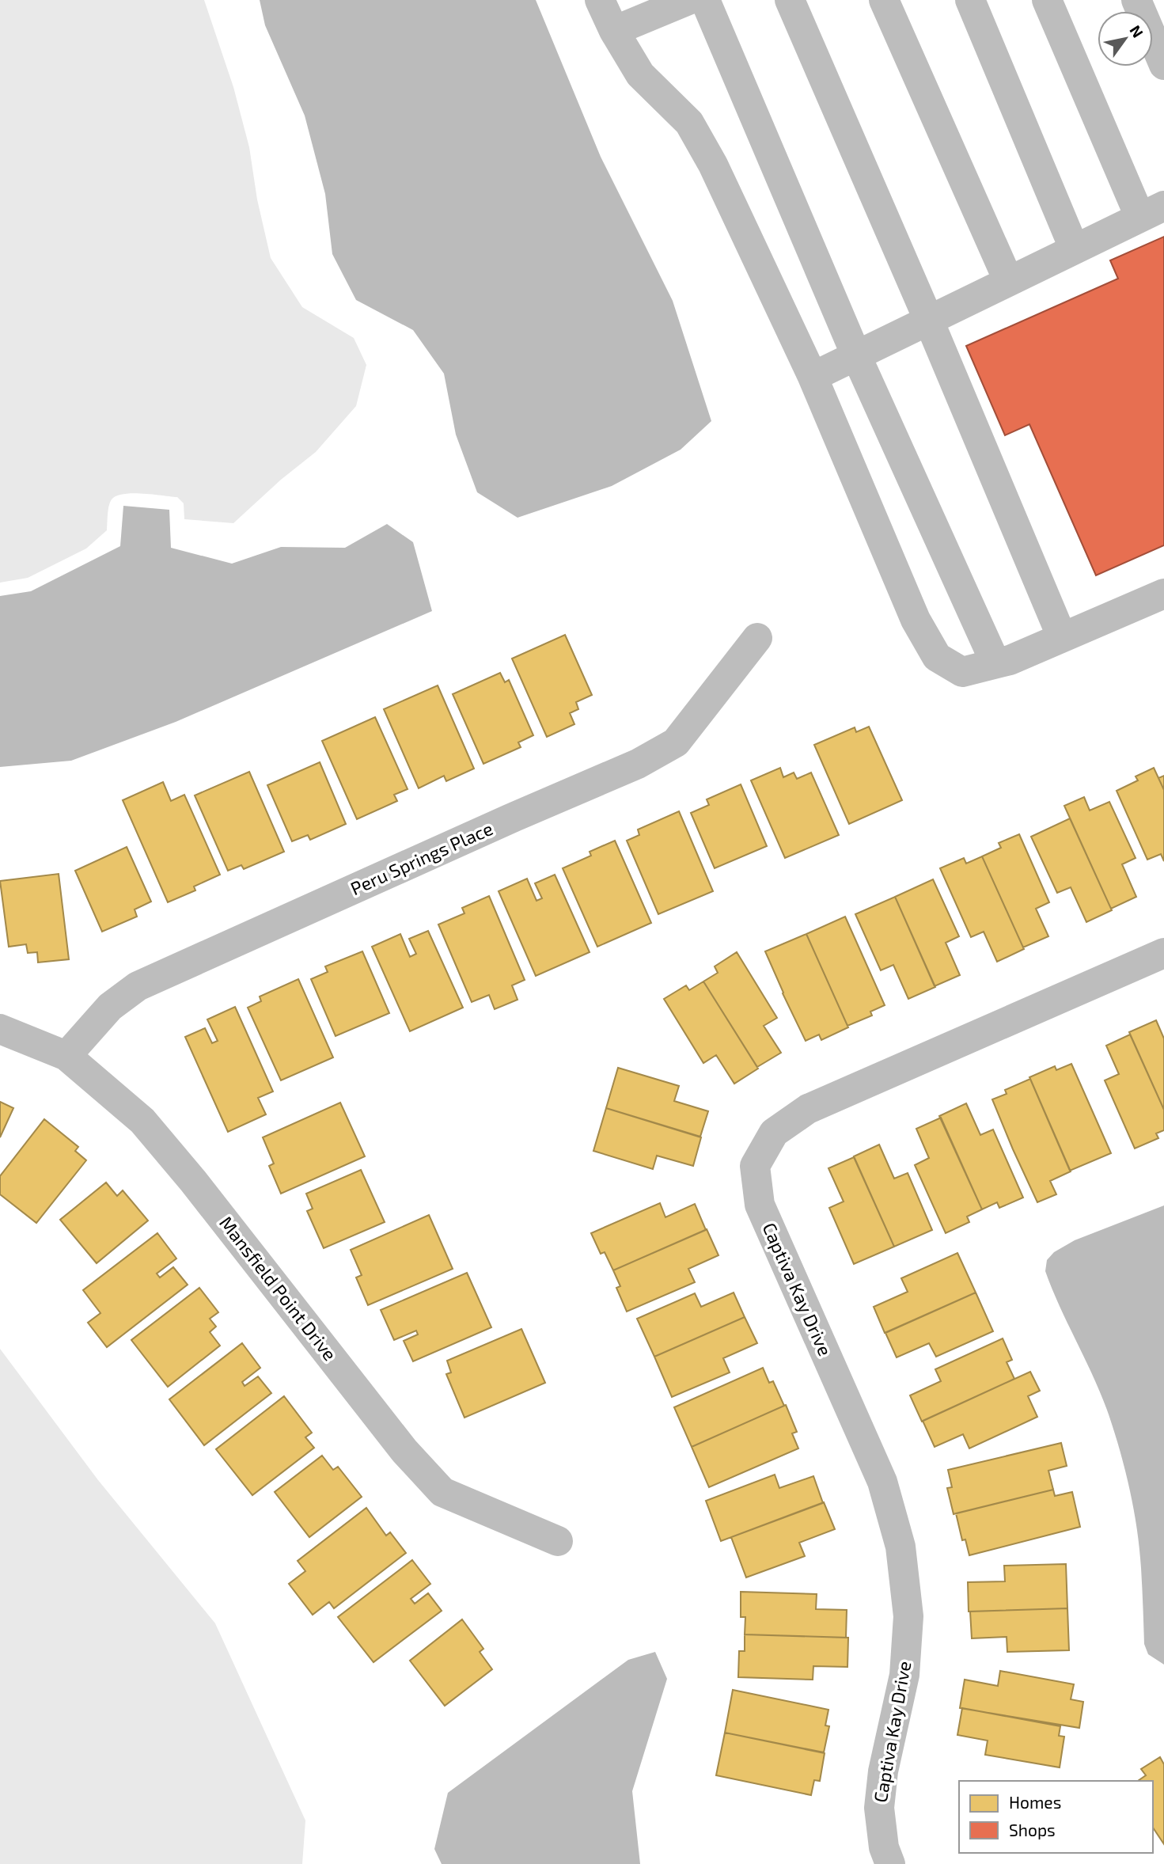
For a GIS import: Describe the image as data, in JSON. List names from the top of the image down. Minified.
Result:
{"streets":{"street":["Peru Springs Place","Mansfield Point Drive","Captiva Kay Drive"]},"crossings":[["Peru Springs Place","Mansfield Point Drive"]],"legend":["Homes","Shops"],"north":"top right"}
